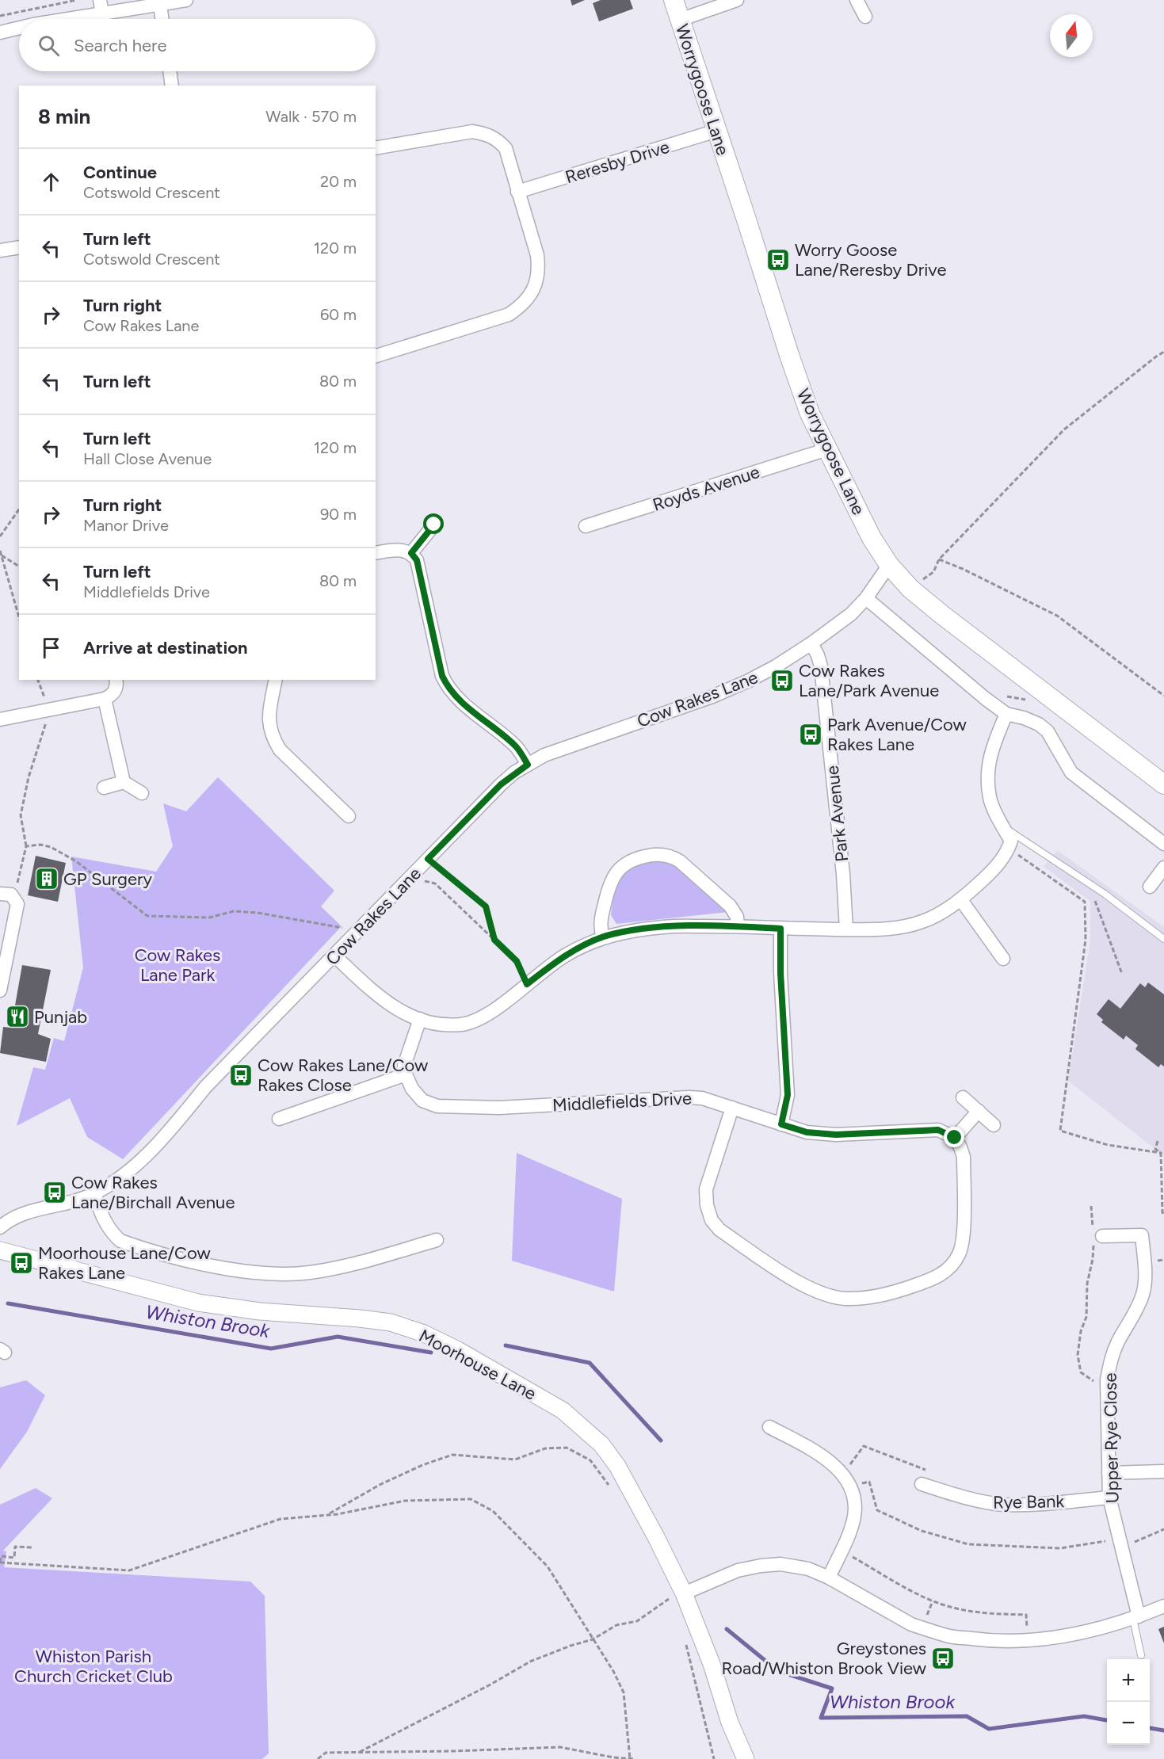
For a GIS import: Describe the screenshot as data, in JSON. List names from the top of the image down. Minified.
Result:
{"streets":{"main road":["Worrygoose Lane"],"street":["Reresby Drive","Royds Avenue","Cow Rakes Lane","Park Avenue","Middlefields Drive","Moorhouse Lane","Upper Rye Close","Rye Bank"]},"crossings":[["Worrygoose Lane","Reresby Drive"],["Worrygoose Lane","Royds Avenue"],["Worrygoose Lane","Cow Rakes Lane"],["Cow Rakes Lane","Park Avenue"],["Upper Rye Close","Rye Bank"]],"water":["Whiston Brook"],"parks":["Cow Rakes Lane Park","Whiston Parish Church Cricket Club"],"places":{"bus stop":["Worry Goose Lane/Reresby Drive","Cow Rakes Lane/Park Avenue","Park Avenue/Cow Rakes Lane","Cow Rakes Lane/Cow Rakes Close","Cow Rakes Lane/Birchall Avenue","Moorhouse Lane/Cow Rakes Lane","Greystones Road/Whiston Brook View"],"building":["GP Surgery"],"restaurant":["Punjab"]},"north":"top","page":{"search":"Search here","heading":["8 min","Walk · 570 m"],"list":[["Continue","Cotswold Crescent","20 m"],["Turn left","Cotswold Crescent","120 m"],["Turn right","Cow Rakes Lane","60 m"],["Turn left","80 m"],["Turn left","Hall Close Avenue","120 m"],["Turn right","Manor Drive","90 m"],["Turn left","Middlefields Drive","80 m"],"Arrive at destination"],"map_buttons":["+","−"]}}
